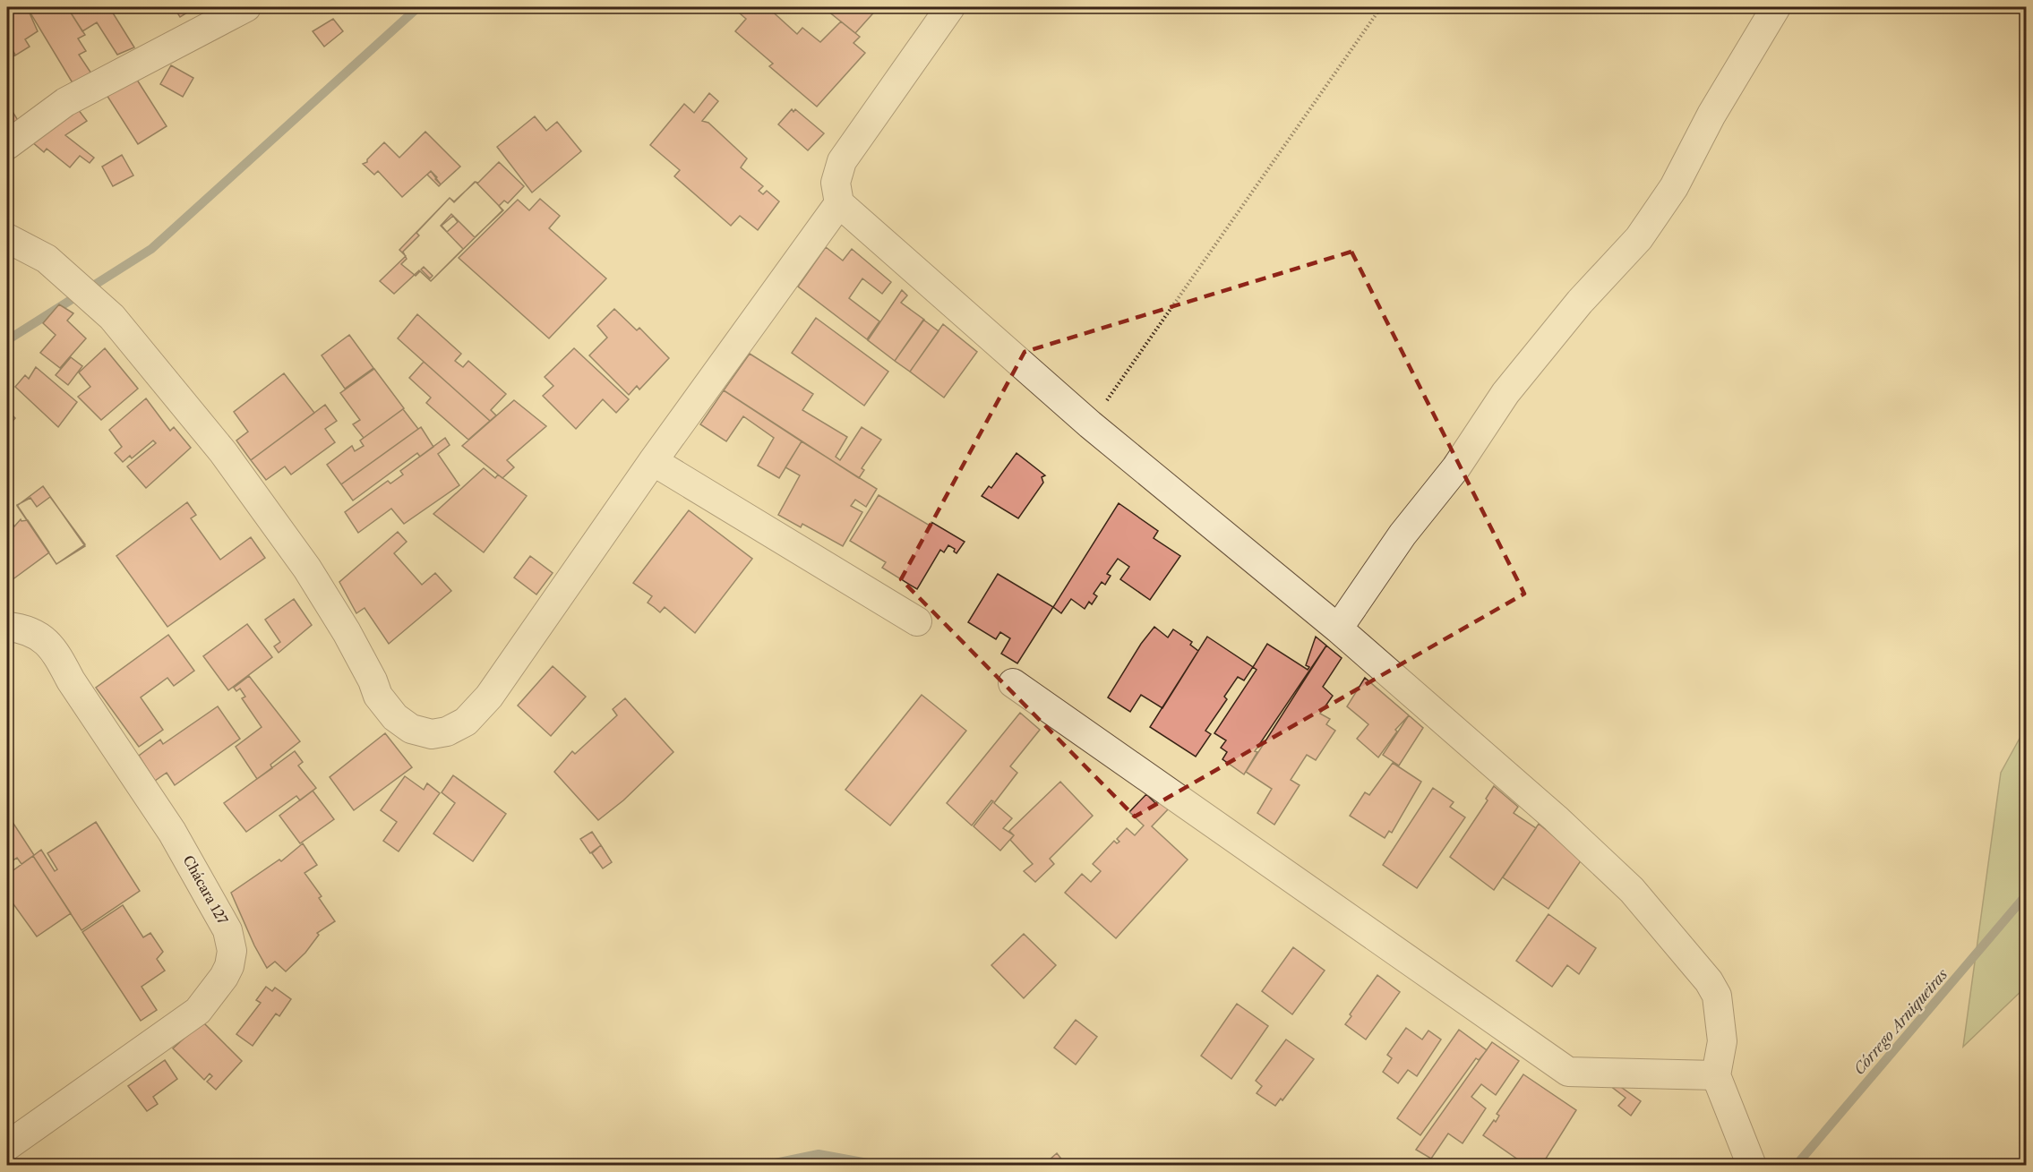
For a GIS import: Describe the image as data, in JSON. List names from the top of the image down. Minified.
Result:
{"streets":{"street":["Chácara 127"]},"water":["Córrego Arniqueiras"]}
